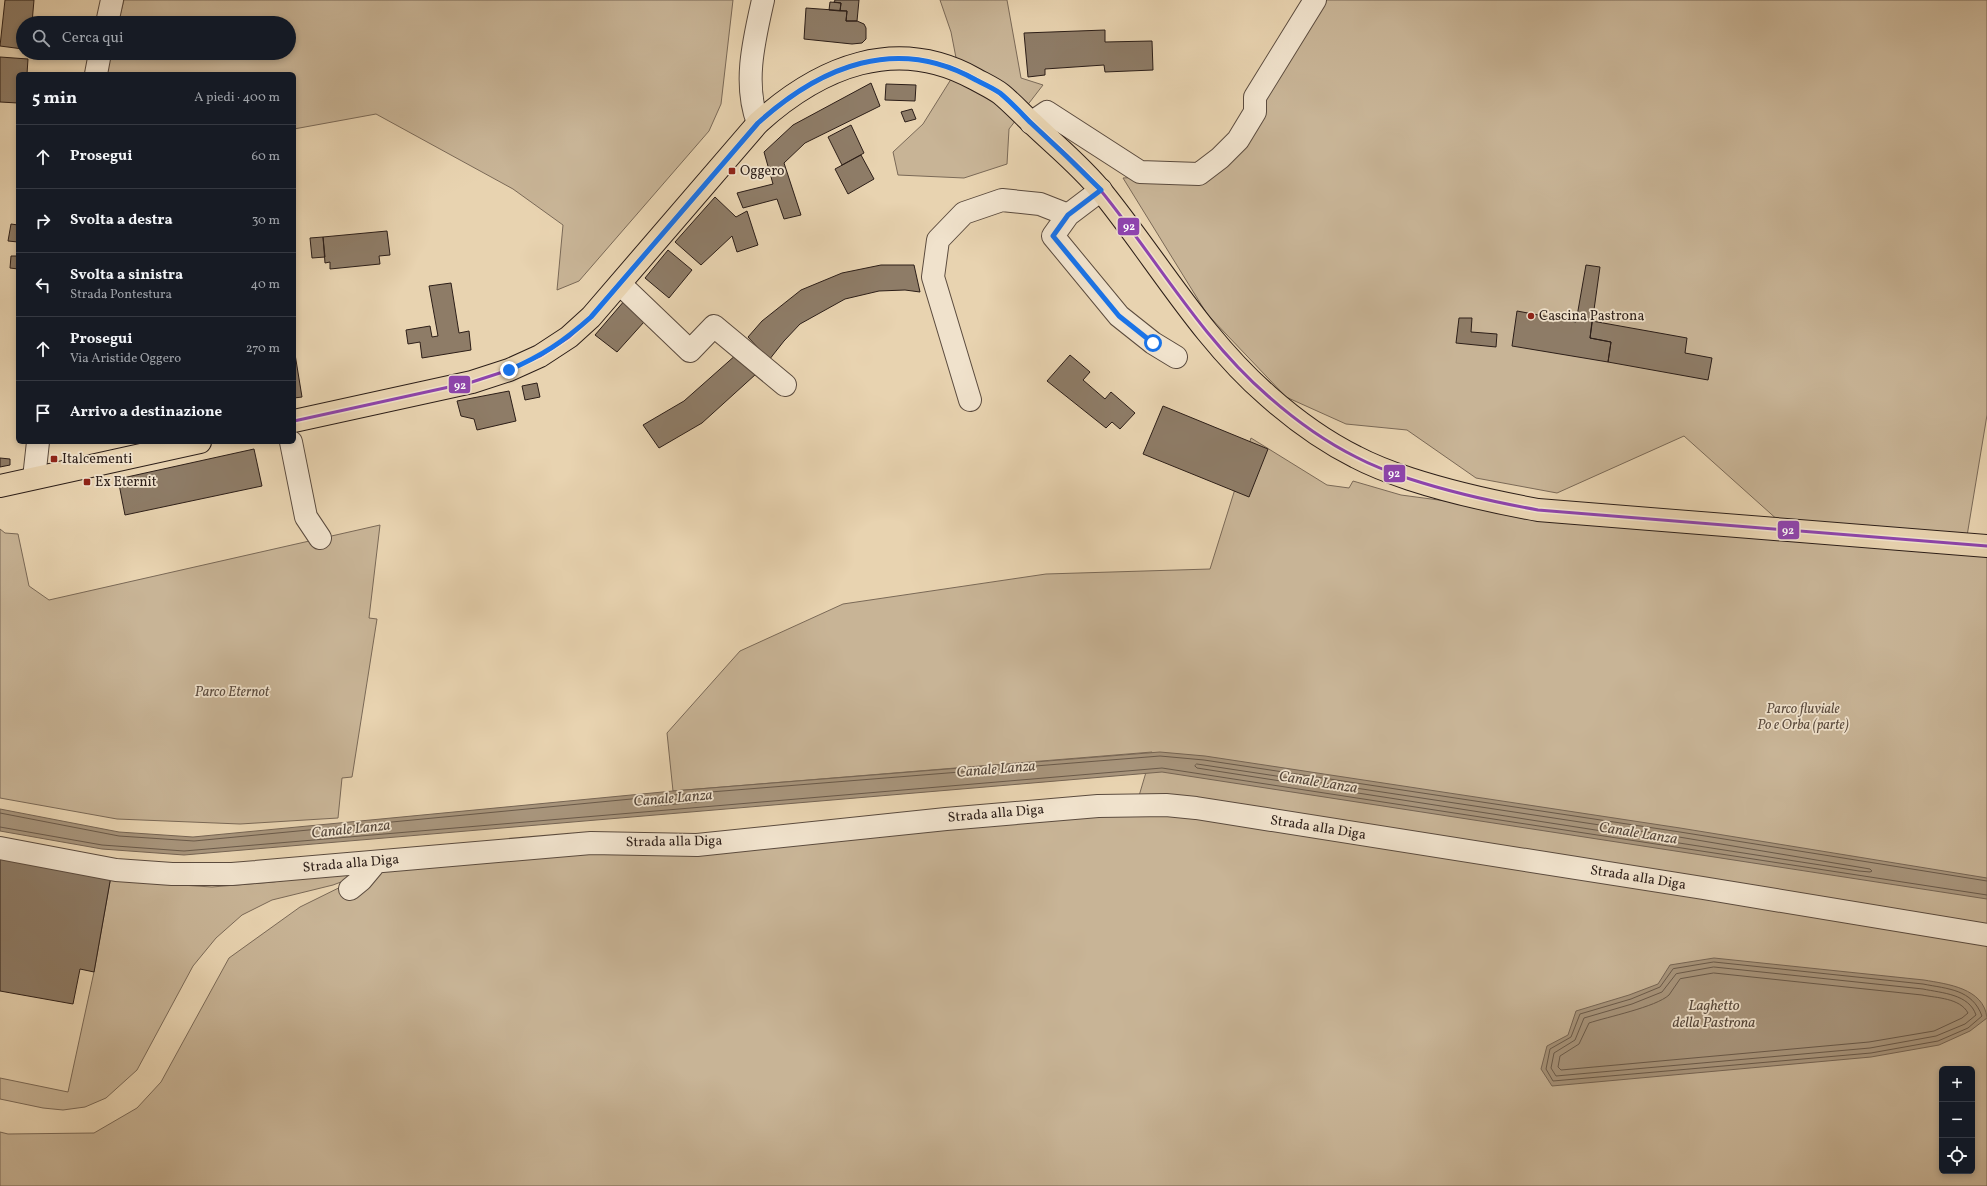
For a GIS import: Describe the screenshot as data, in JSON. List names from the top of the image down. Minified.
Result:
{"streets":{"street":["Strada alla Diga"]},"water":["Canale Lanza","Laghetto della Pastrona"],"parks":["Parco Eternot","Parco fluviale Po e Orba (parte)"],"places":{"transit":["Oggero","Italcementi","Ex Eternit"],"other":["Cascina Pastrona"]},"lines":["transit line 92"],"page":{"search":"Cerca qui","heading":["5 min","A piedi · 400 m"],"list":[["Prosegui","60 m"],["Svolta a destra","30 m"],["Svolta a sinistra","Strada Pontestura","40 m"],["Prosegui","Via Aristide Oggero","270 m"],"Arrivo a destinazione"],"map_buttons":["+","−"]}}
